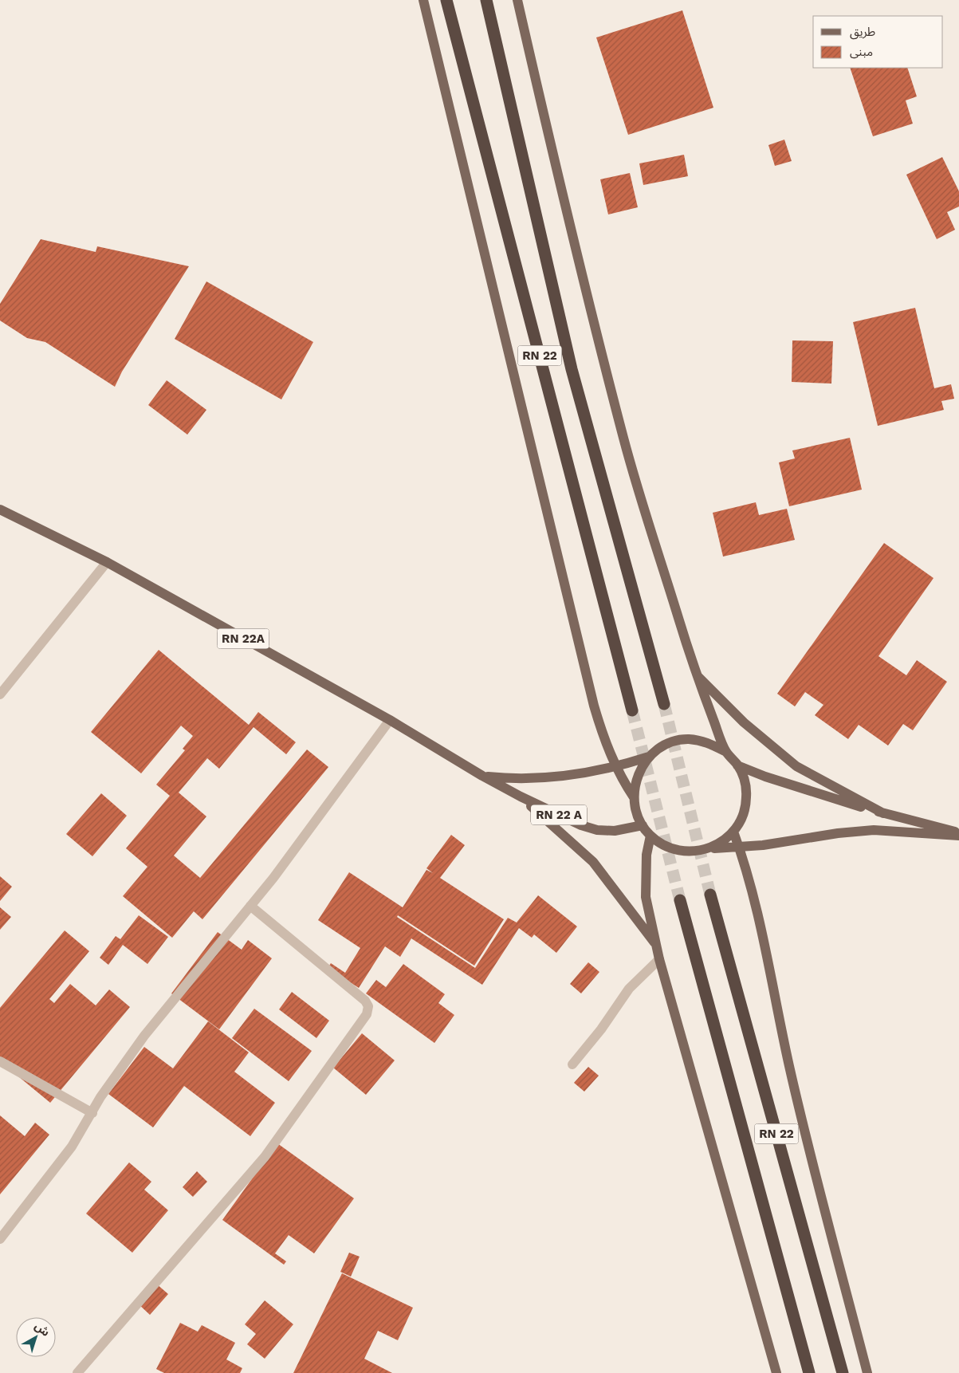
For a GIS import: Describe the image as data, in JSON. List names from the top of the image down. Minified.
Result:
{"streets":{"highway":["RN 22"],"main road":["RN 22A","RN 22 A"]},"crossings":[["RN 22A","RN 22 A"]],"legend":["طريق","مبنى"],"north":"top right"}
